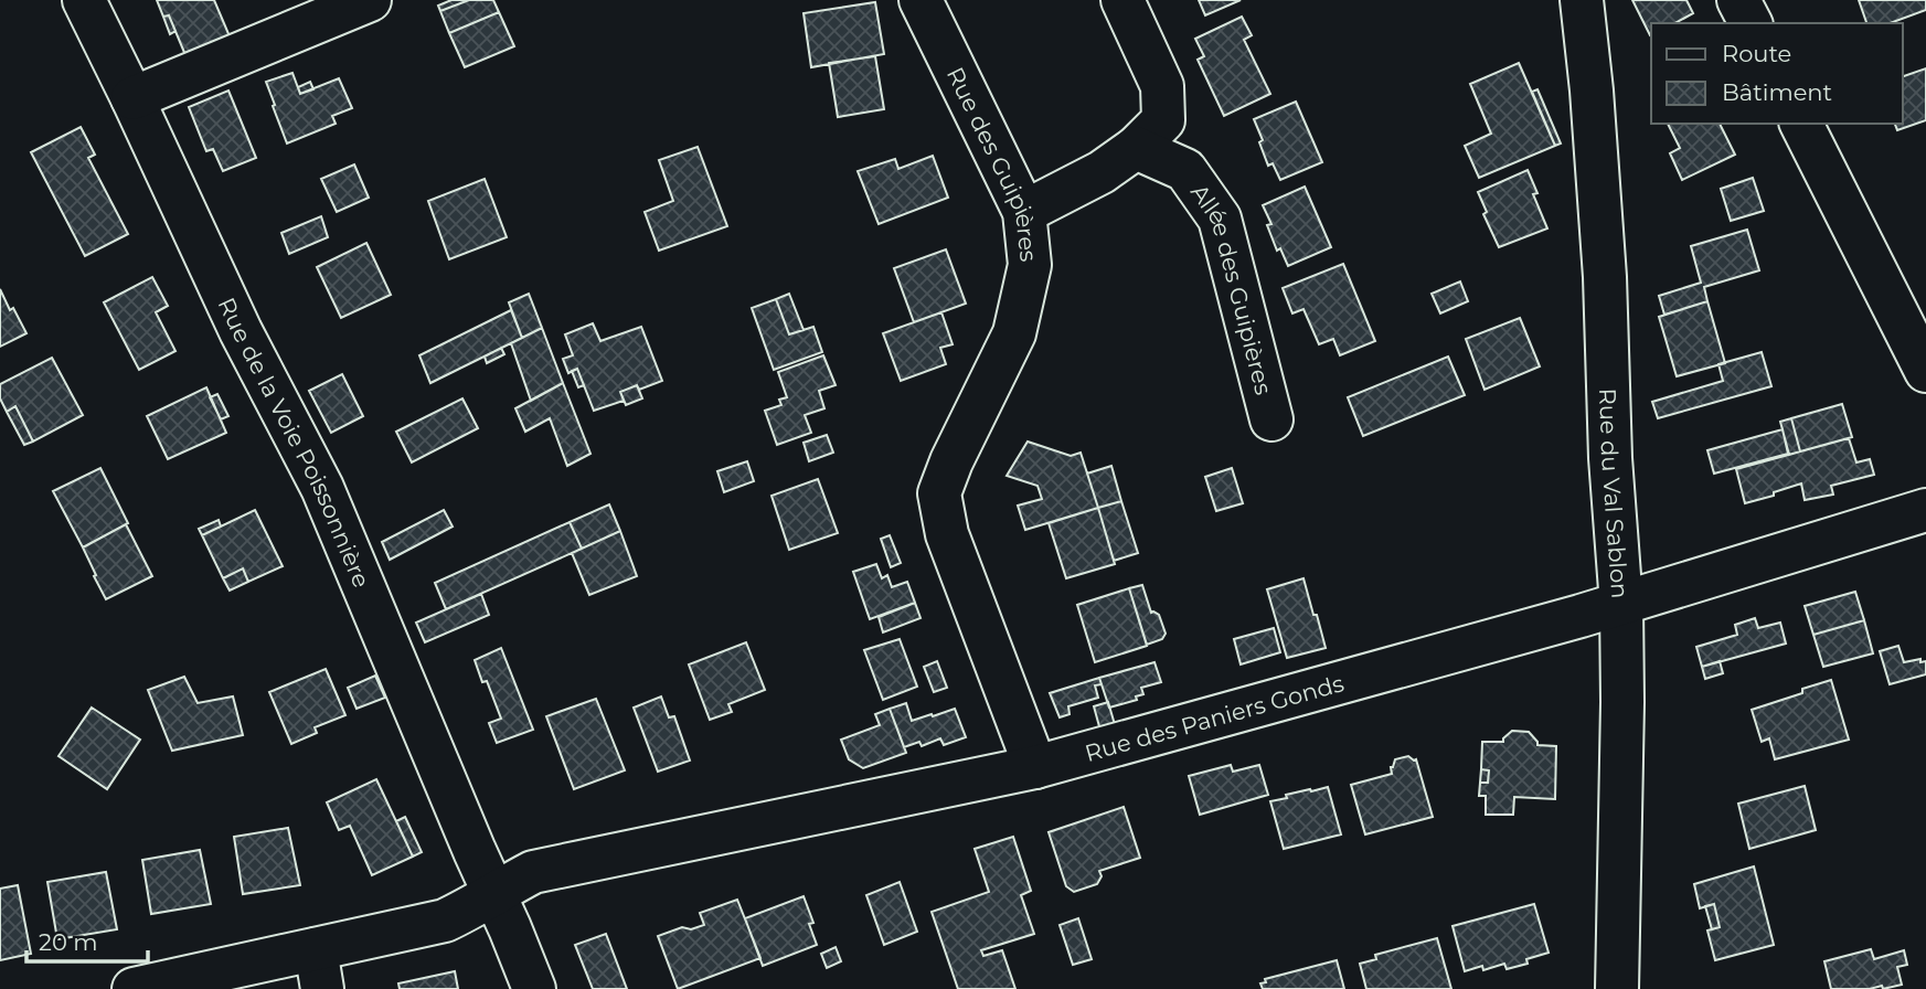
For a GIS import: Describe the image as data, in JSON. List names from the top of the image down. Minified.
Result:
{"streets":{"street":["Rue des Guipières","Allée des Guipières","Rue de la Voie Poissonnière","Rue du Val Sablon","Rue des Paniers Gonds"]},"crossings":[["Rue des Guipières","Rue des Paniers Gonds"],["Rue de la Voie Poissonnière","Rue des Paniers Gonds"],["Rue du Val Sablon","Rue des Paniers Gonds"]],"legend":["Route","Bâtiment"],"scale_bar":"20 m"}
